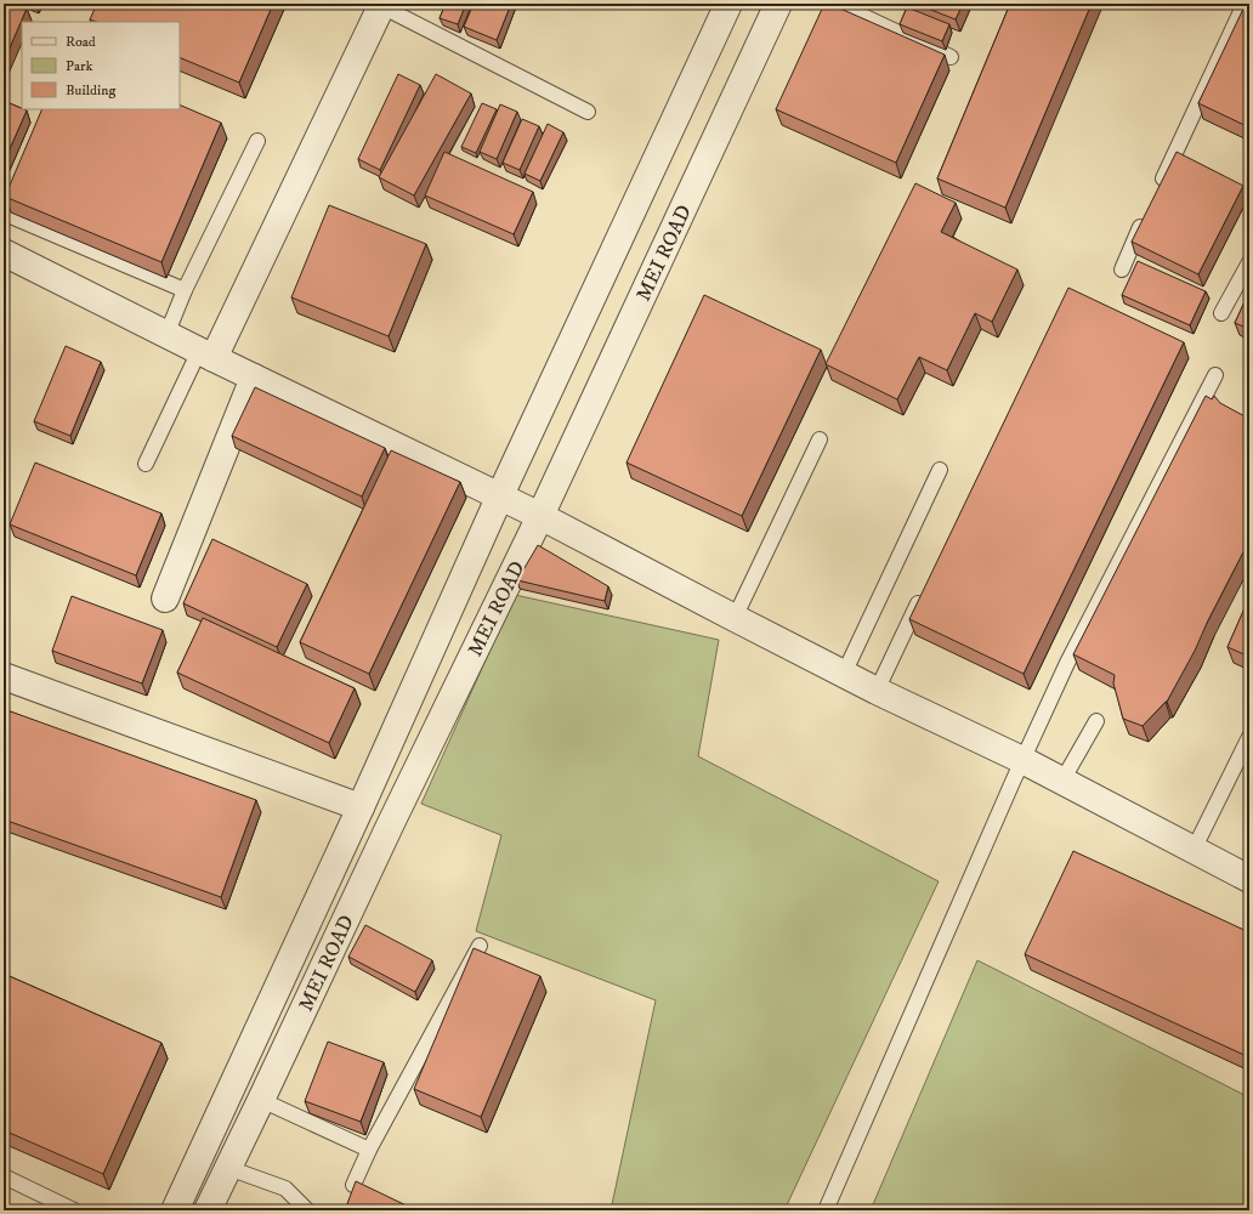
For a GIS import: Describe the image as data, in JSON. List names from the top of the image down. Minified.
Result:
{"streets":{"street":["MEI ROAD"]},"legend":["Road","Park","Building"]}
